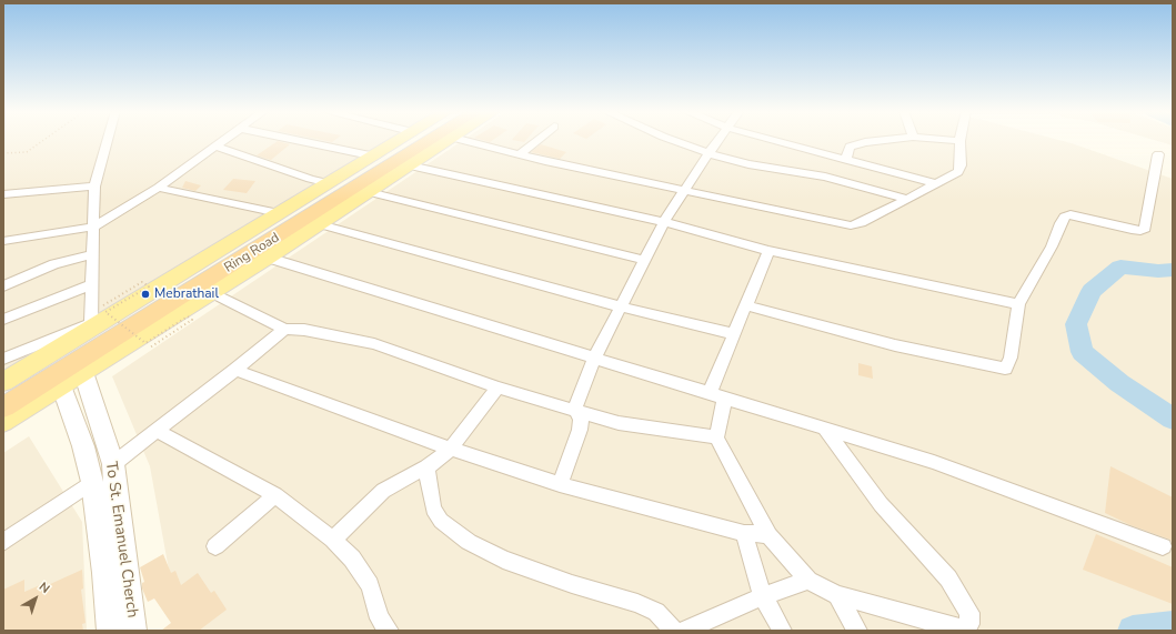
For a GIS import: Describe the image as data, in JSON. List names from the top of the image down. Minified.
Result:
{"streets":{"highway":["Ring Road"],"main road":["To St. Emanuel Cherch"]},"places":["Mebrathail"],"north":"top right"}
